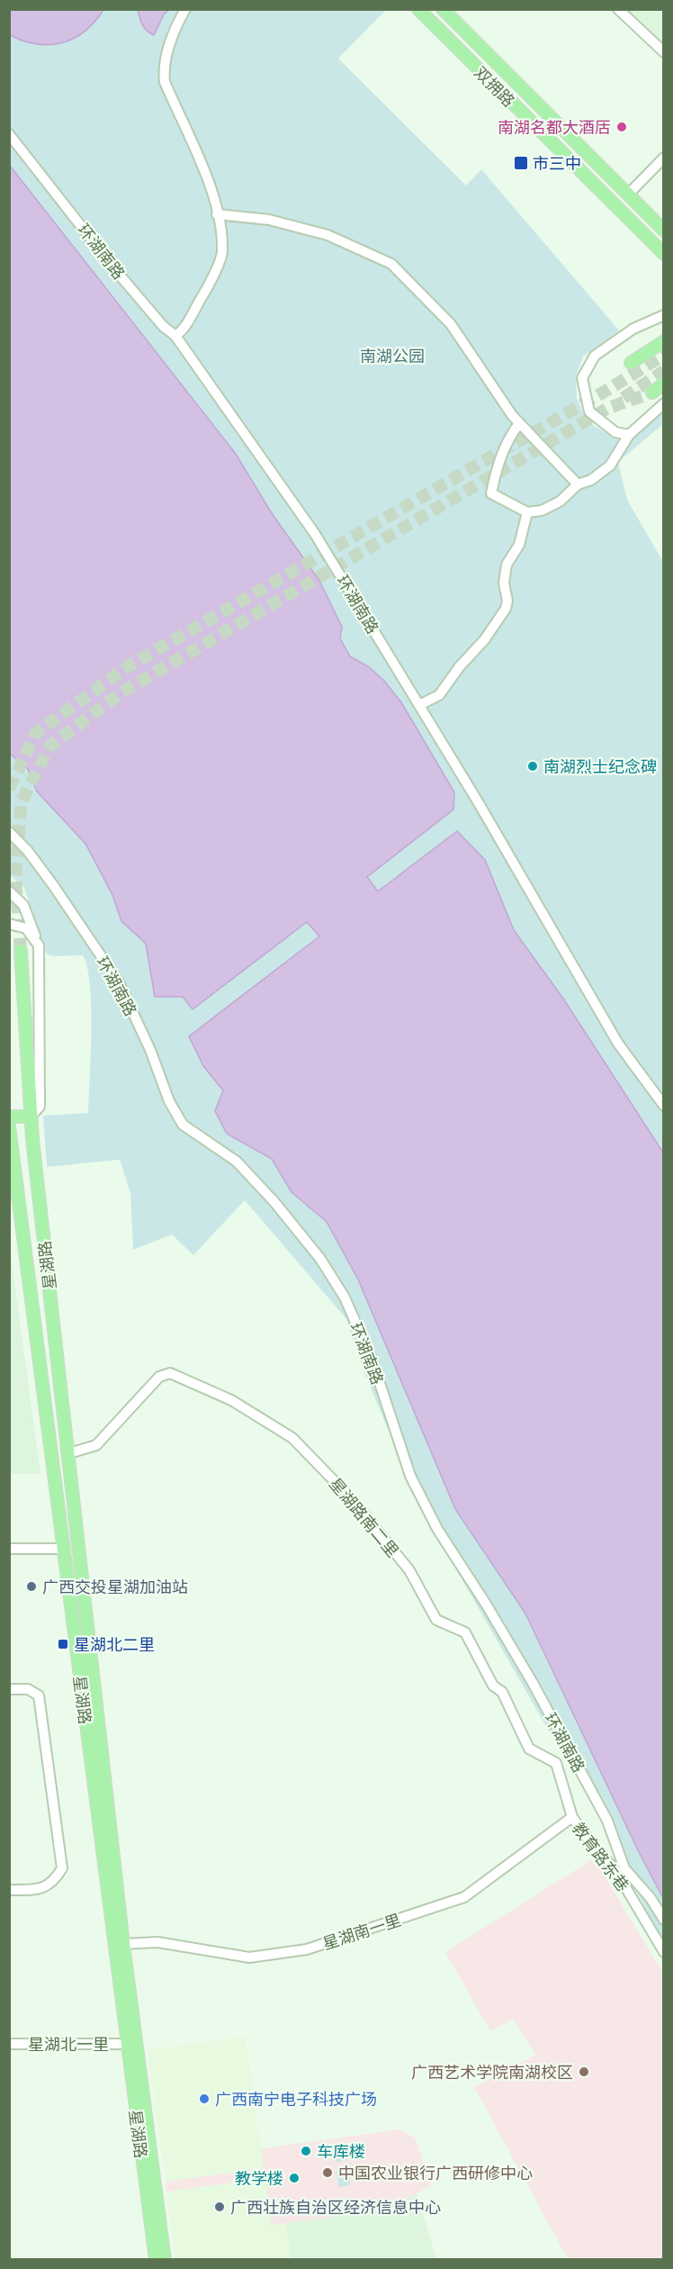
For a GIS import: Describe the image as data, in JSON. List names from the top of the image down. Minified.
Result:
{"streets":{"main road":["双拥路","星湖路"],"street":["环湖南路","星湖路南二里","教育路东巷","星湖南一里","星湖北一里"]},"crossings":[["星湖路","星湖路南二里"],["星湖路","星湖南一里"],["星湖路","星湖北一里"],["星湖路南二里","教育路东巷"],["星湖路南二里","星湖南一里"],["教育路东巷","星湖南一里"]],"parks":["南湖公园"],"places":{"other":["南湖名都大酒㕆","南湖烈士纪念碑","广西交投星湖加油站","广西艺术学院南湖校区","广西南宁电子科技广场","车库楼","中国农业银行广西研修中心","教学楼","广西壮族自治区经济信息中心"],"transit":["市三中","星湖北二里"]}}
